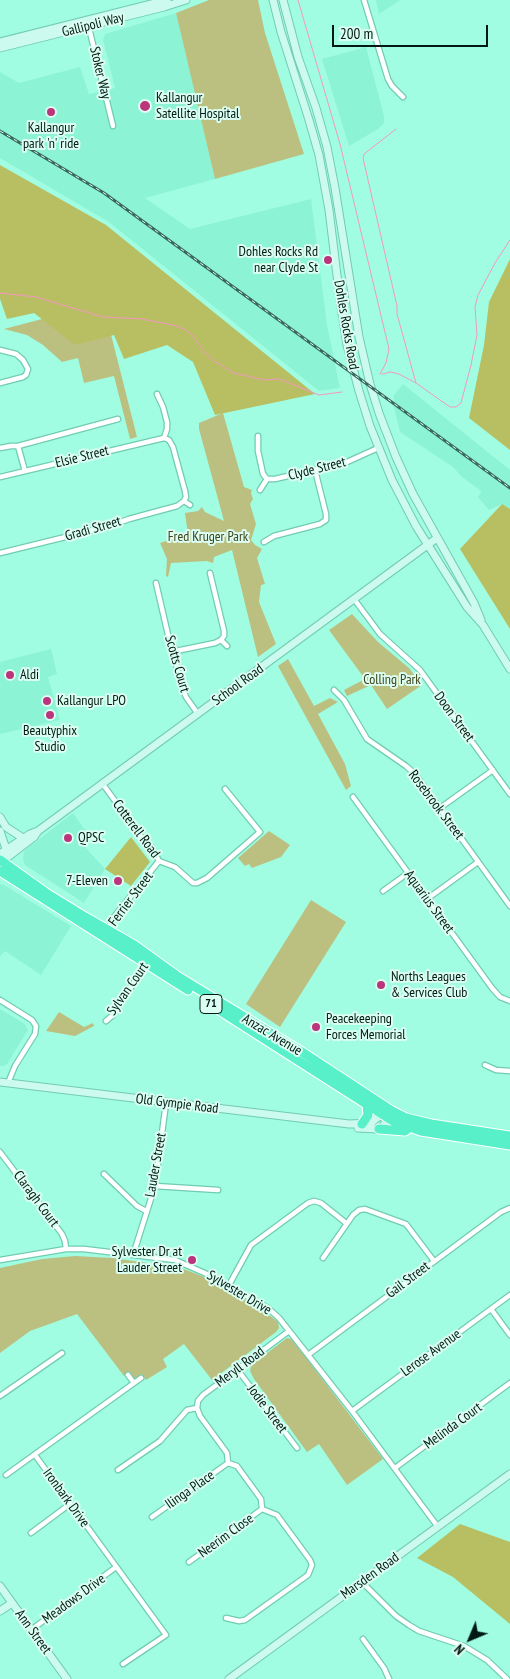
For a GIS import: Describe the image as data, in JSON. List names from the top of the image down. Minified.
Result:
{"streets":{"highway":["71","Anzac Avenue"],"main road":["Gallipoli Way","Dohles Rocks Road","School Road","Old Gympie Road","Marsden Road","Ann Street"],"street":["Stoker Way","Elsie Street","Clyde Street","Gradi Street","Scotts Court","Doon Street","Rosebrook Street","Cotterell Road","Ferrier Street","Aquarius Street","Sylvan Court","Lauder Street","Claragh Court","Gail Street","Sylvester Drive","Lerose Avenue","Meryll Road","Jodie Street","Melinda Court","Ilinga Place","Ironbark Drive","Neerim Close","Meadows Drive"]},"crossings":[["Gallipoli Way","Stoker Way"],["Dohles Rocks Road","Clyde Street"],["Dohles Rocks Road","School Road"],["Scotts Court","School Road"],["School Road","Doon Street"],["School Road","Cotterell Road"],["School Road","Anzac Avenue"],["Cotterell Road","Ferrier Street"],["Ferrier Street","Anzac Avenue"],["Sylvan Court","Anzac Avenue"],["Old Gympie Road","Lauder Street"],["Lauder Street","Sylvester Drive"],["Claragh Court","Sylvester Drive"],["Gail Street","Sylvester Drive"],["Sylvester Drive","Lerose Avenue"],["Sylvester Drive","Meryll Road"],["Sylvester Drive","Melinda Court"],["Sylvester Drive","Marsden Road"],["Meryll Road","Jodie Street"],["Ironbark Drive","Meadows Drive"],["Meadows Drive","Ann Street"]],"parks":["Fred Kruger Park","Colling Park"],"places":["Kallangur Satellite Hospital","Kallangur park 'n' ride","Dohles Rocks Rd near Clyde St","Aldi","Kallangur LPO","Beautyphix Studio","QPSC","7-Eleven","Norths Leagues & Services Club","Peacekeeping Forces Memorial","Sylvester Dr at Lauder Street"],"scale_bar":"200 m","north":"bottom left"}
